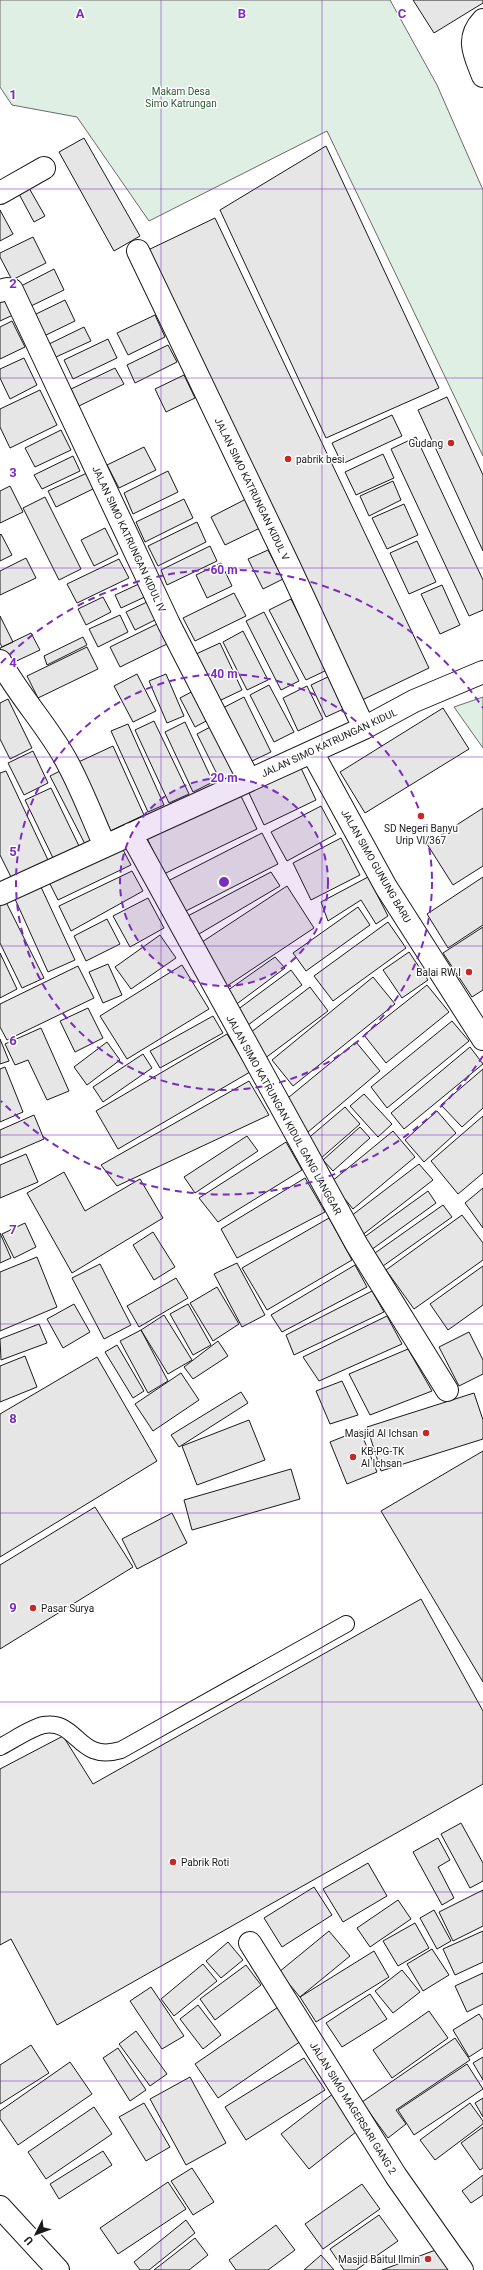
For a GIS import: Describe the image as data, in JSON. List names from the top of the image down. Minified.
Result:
{"streets":{"street":["JALAN SIMO KATRUNGAN KIDUL V","JALAN SIMO KATRUNGAN KIDUL IV","JALAN SIMO KATRUNGAN KIDUL","JALAN SIMO GUNUNG BARU","JALAN SIMO KATRUNGAN KIDUL GANG LANGGAR","JALAN SIMO MAGERSARI GANG 2"]},"crossings":[["JALAN SIMO KATRUNGAN KIDUL V","JALAN SIMO KATRUNGAN KIDUL"],["JALAN SIMO KATRUNGAN KIDUL IV","JALAN SIMO KATRUNGAN KIDUL"],["JALAN SIMO KATRUNGAN KIDUL","JALAN SIMO GUNUNG BARU"],["JALAN SIMO KATRUNGAN KIDUL","JALAN SIMO KATRUNGAN KIDUL GANG LANGGAR"]],"parks":["Makam Desa Simo Katrungan"],"places":["Gudang","pabrik besi","SD Negeri Banyu Urip VI/367","Balai RW I","Masjid Al Ichsan","KB-PG-TK Al Ichsan","Pasar Surya","Pabrik Roti","Masjid Baitul Ilmin"],"north":"bottom left","grid":{"columns":["A","B","C"],"rows":["1","2","3","4","5","6","7","8","9"]},"rings":["60 m","40 m","20 m"]}
